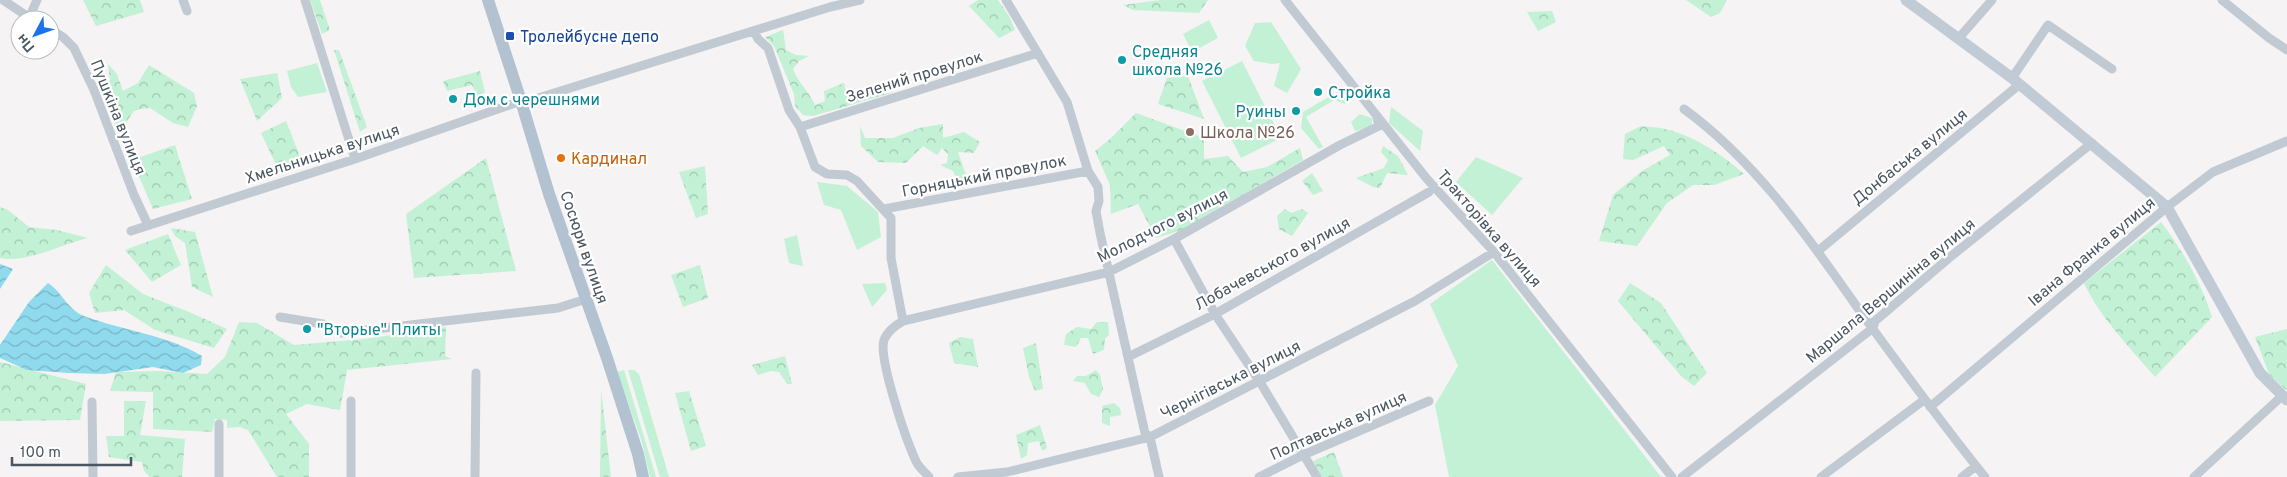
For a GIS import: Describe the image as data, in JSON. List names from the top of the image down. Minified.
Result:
{"streets":{"main road":["Сосюри вулиця"],"street":["Зелений провулок","Пушкіна вулиця","Хмельницька вулиця","Донбаська вулиця","Горняцький провулок","Молодчого вулиця","Тракторівка вулиця","Івана Франка вулиця","Лобачевського вулиця","Маршала Вершиніна вулиця","Чернігівська вулиця","Полтавська вулиця"]},"crossings":[["Пушкіна вулиця","Хмельницька вулиця"],["Хмельницька вулиця","Сосюри вулиця"],["Молодчого вулиця","Тракторівка вулиця"],["Тракторівка вулиця","Чернігівська вулиця"]],"places":{"transit":["Тролейбусне депо"],"other":["Средняя школа №26","Стройка","Дом с черешнями","Руины","Школа №26","Кардинал","\"Вторые\" Плиты"]},"scale_bar":"100 m","north":"bottom left"}
